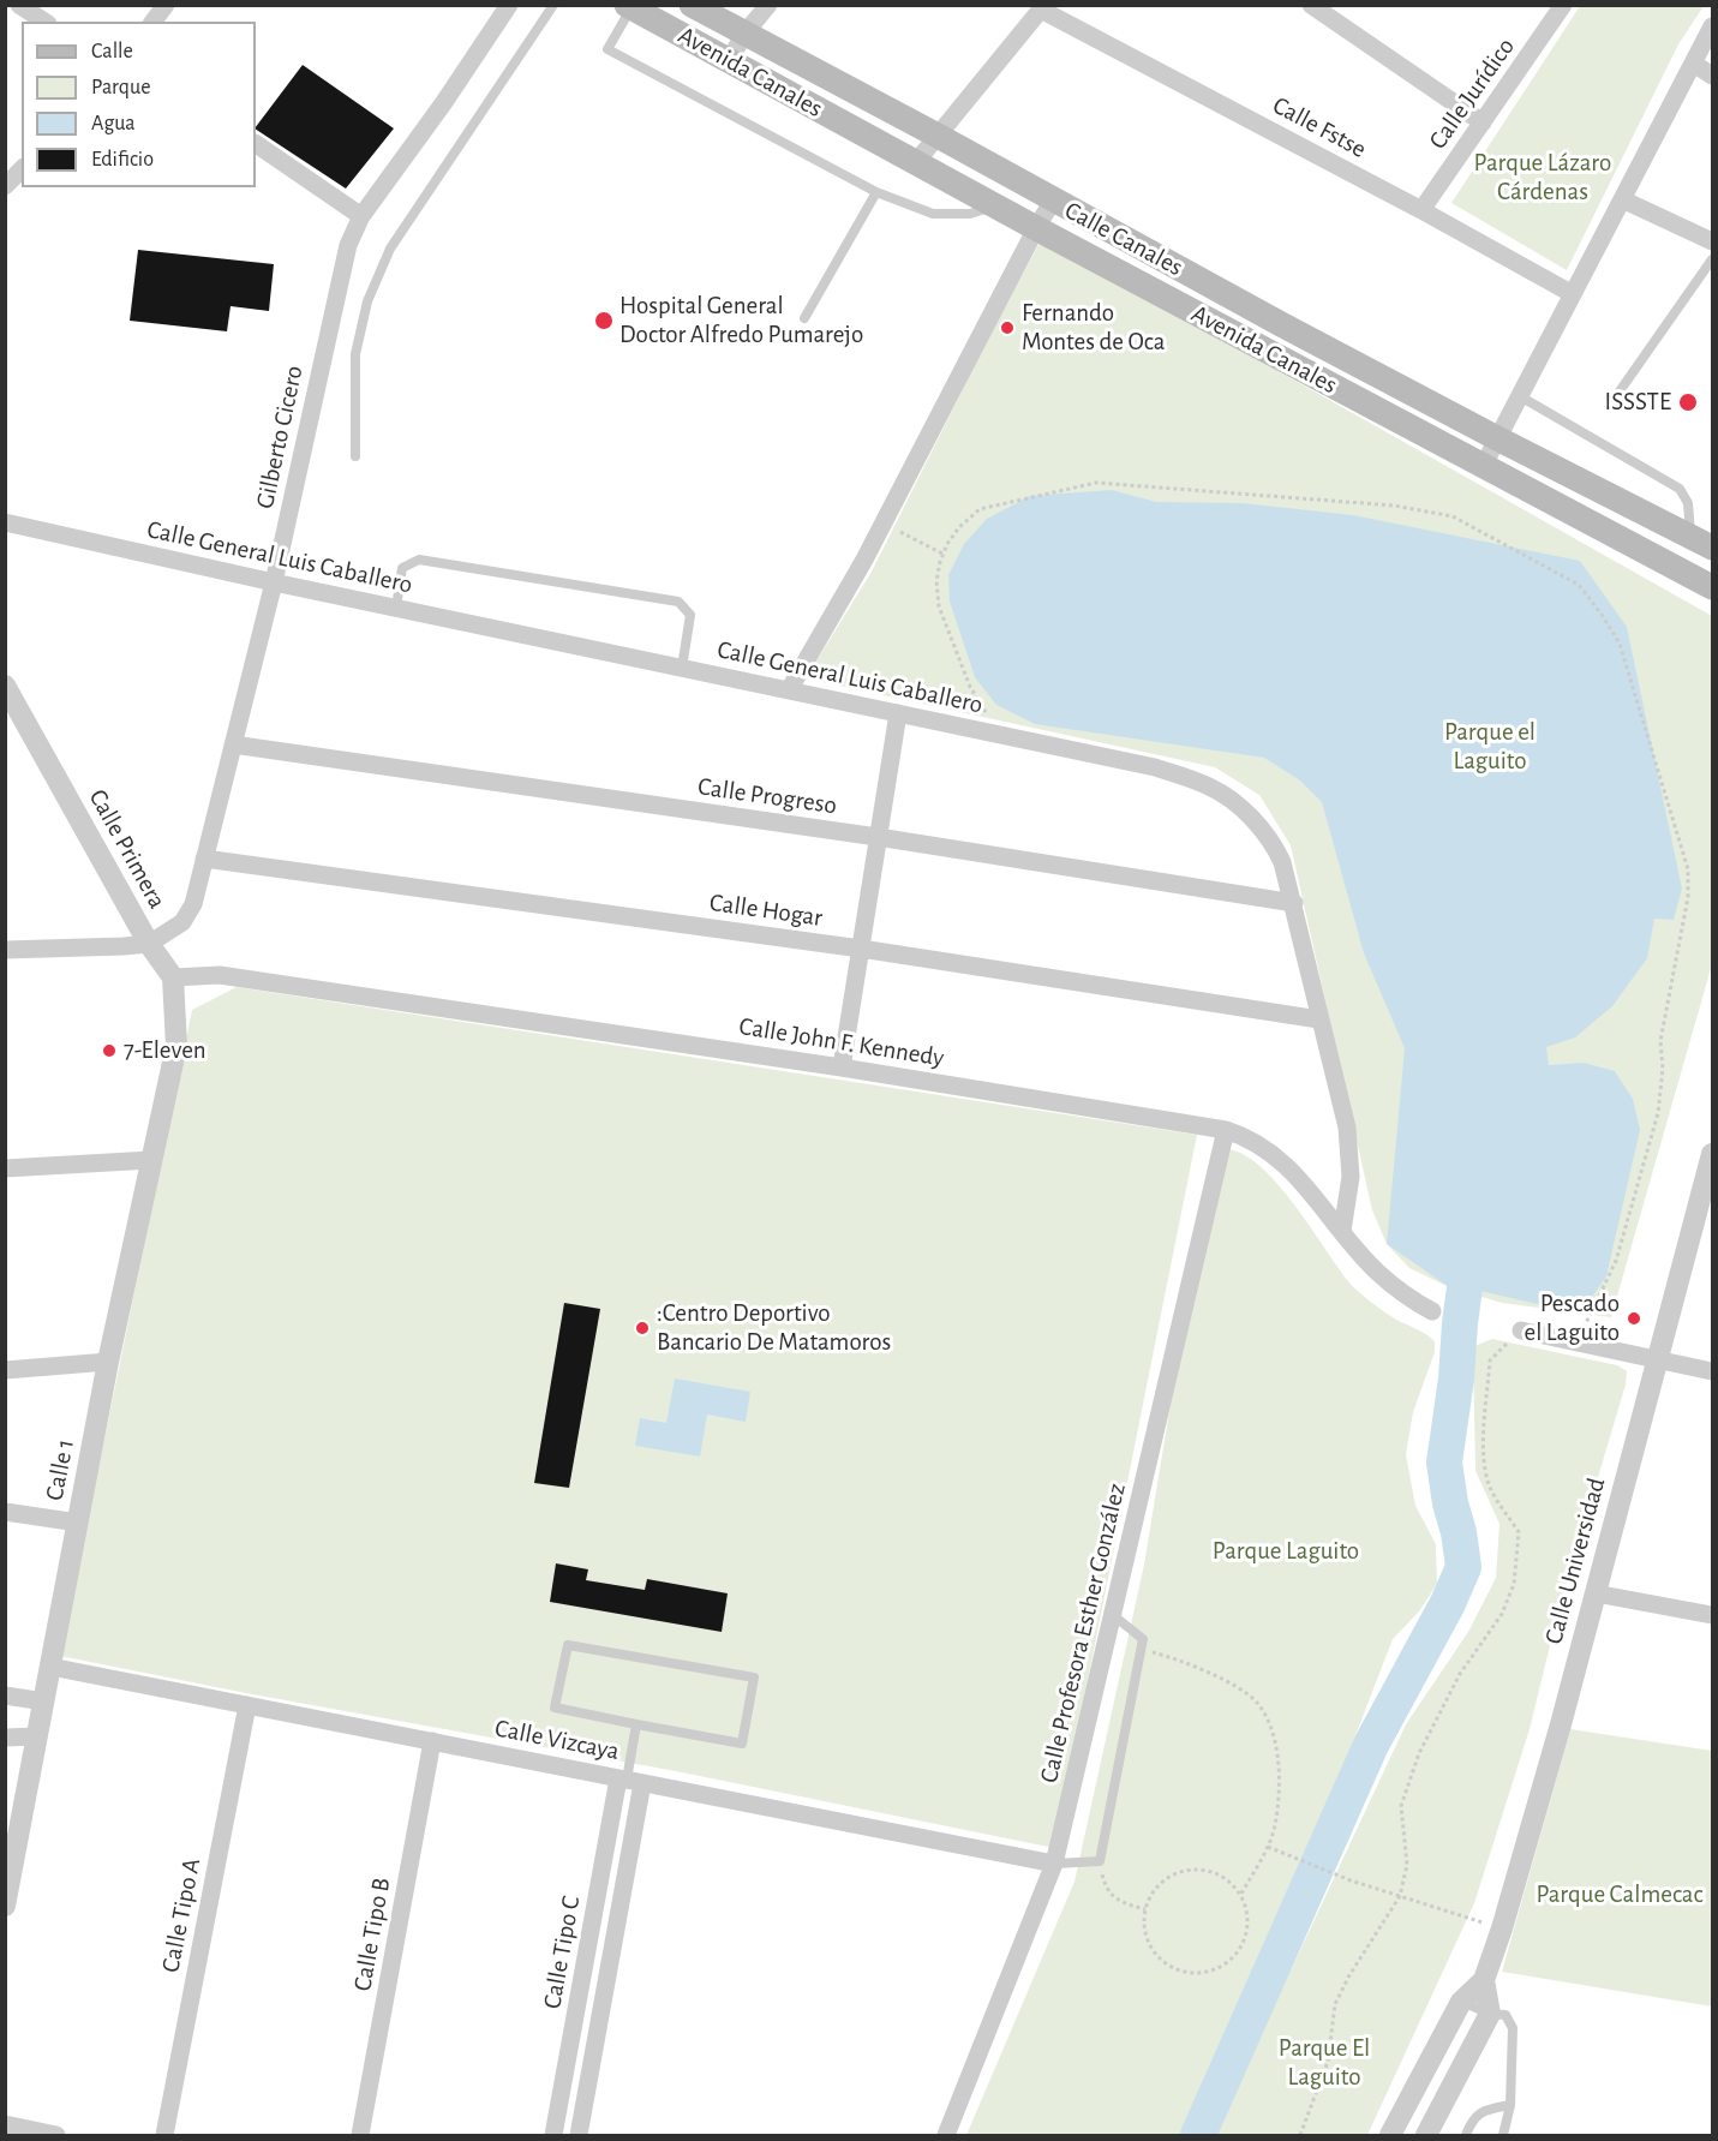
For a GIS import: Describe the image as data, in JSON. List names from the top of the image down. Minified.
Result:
{"streets":{"main road":["Avenida Canales","Calle Canales"],"street":["Calle Jurídico","Calle Fstse","Gilberto Cicero","Calle General Luis Caballero","Calle Progreso","Calle Primera","Calle Hogar","Calle John F. Kennedy","Calle 1","Calle Universidad","Calle Profesora Esther González","Calle Vizcaya","Calle Tipo A","Calle Tipo B","Calle Tipo C"]},"crossings":[["Calle Jurídico","Calle Fstse"],["Gilberto Cicero","Calle General Luis Caballero"],["Gilberto Cicero","Calle Progreso"],["Gilberto Cicero","Calle Primera"],["Gilberto Cicero","Calle Hogar"],["Calle General Luis Caballero","Calle Progreso"],["Calle General Luis Caballero","Calle Hogar"],["Calle General Luis Caballero","Calle John F. Kennedy"],["Calle Primera","Calle John F. Kennedy"],["Calle Primera","Calle 1"],["Calle John F. Kennedy","Calle 1"],["Calle John F. Kennedy","Calle Profesora Esther González"],["Calle 1","Calle Vizcaya"],["Calle Profesora Esther González","Calle Vizcaya"],["Calle Vizcaya","Calle Tipo A"],["Calle Vizcaya","Calle Tipo B"],["Calle Vizcaya","Calle Tipo C"]],"parks":["Parque Lázaro Cárdenas","Parque el Laguito","Parque Laguito","Parque Calmecac","Parque El Laguito"],"places":["Hospital General Doctor Alfredo Pumarejo","Fernando Montes de Oca","ISSSTE","7-Eleven","Pescado el Laguito",":Centro Deportivo Bancario De Matamoros"],"legend":["Calle","Parque","Agua","Edificio"]}
